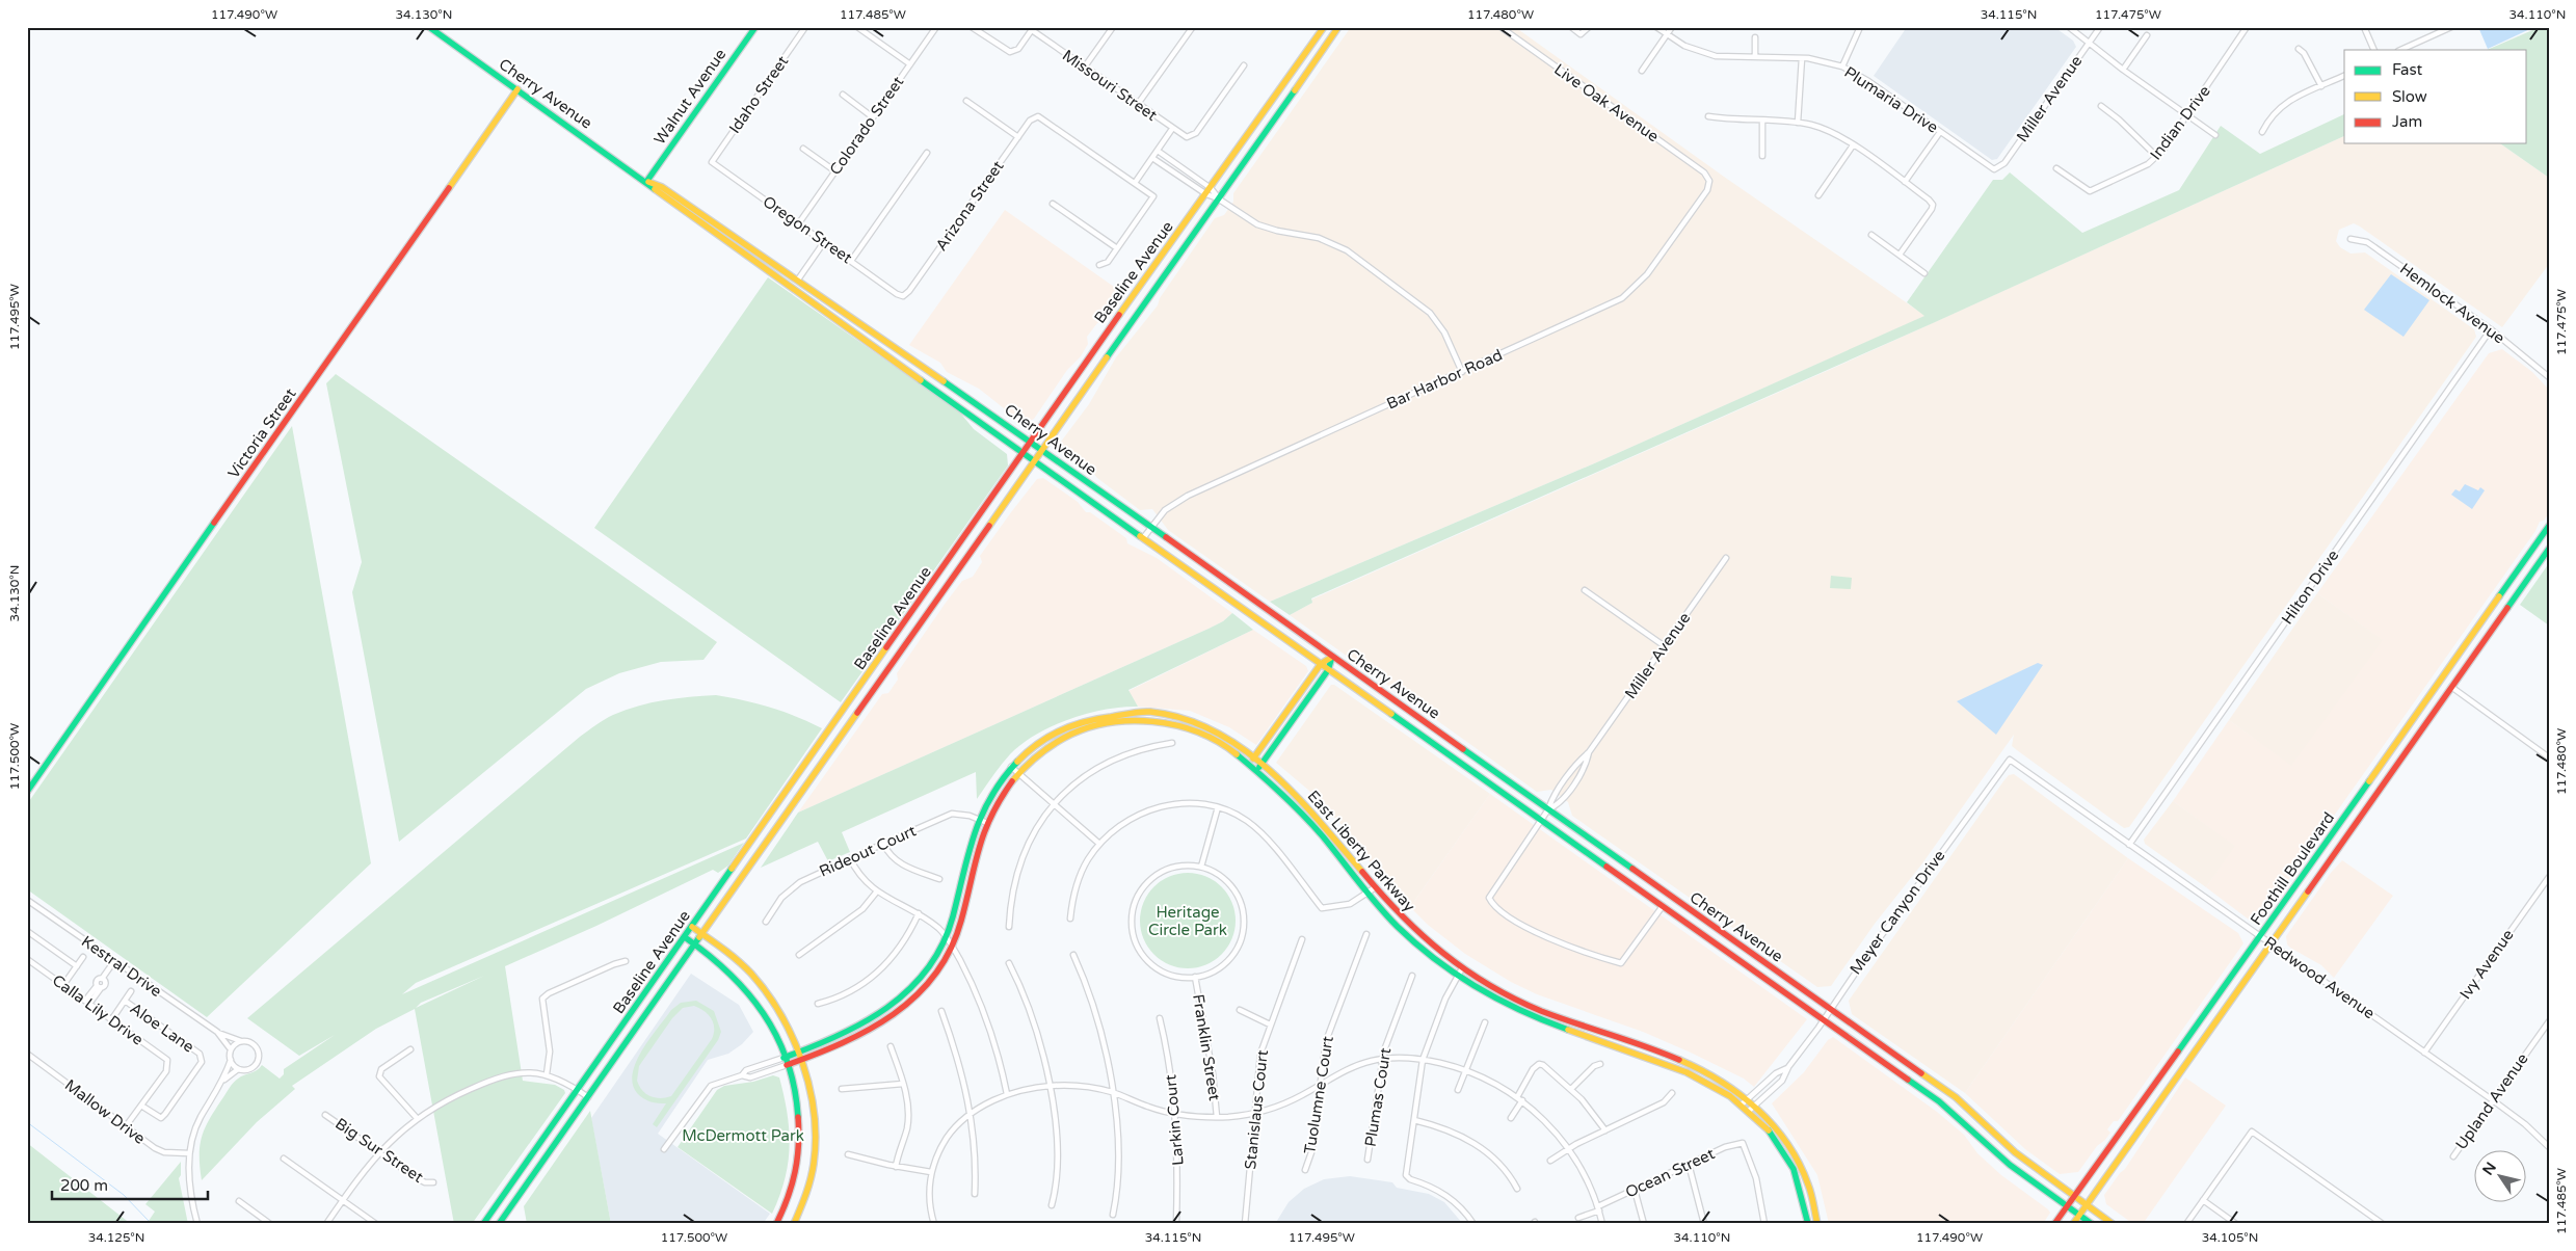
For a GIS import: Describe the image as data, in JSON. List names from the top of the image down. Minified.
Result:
{"streets":{"main road":["Cherry Avenue","Walnut Avenue","Baseline Avenue","Victoria Street","East Liberty Parkway","Foothill Boulevard"],"street":["Missouri Street","Idaho Street","Miller Avenue","Plumaria Drive","Live Oak Avenue","Indian Drive","Colorado Street","Arizona Street","Oregon Street","Hemlock Avenue","Bar Harbor Road","Hilton Drive","Rideout Court","Meyer Canyon Drive","Ivy Avenue","Kestral Drive","Redwood Avenue","Calla Lily Drive","Aloe Lane","Franklin Street","Tuolumne Court","Plumas Court","Upland Avenue","Stanislaus Court","Mallow Drive","Larkin Court","Big Sur Street","Ocean Street"]},"crossings":[["Cherry Avenue","Walnut Avenue"],["Cherry Avenue","Miller Avenue"],["Cherry Avenue","Baseline Avenue"],["Cherry Avenue","Bar Harbor Road"],["Cherry Avenue","Victoria Street"],["Cherry Avenue","Foothill Boulevard"],["Cherry Avenue","Meyer Canyon Drive"],["Idaho Street","Oregon Street"],["Miller Avenue","Plumaria Drive"],["Live Oak Avenue","Bar Harbor Road"],["Colorado Street","Oregon Street"],["Arizona Street","Oregon Street"],["Hemlock Avenue","Hilton Drive"],["Hilton Drive","Redwood Avenue"],["Rideout Court","East Liberty Parkway"],["East Liberty Parkway","Meyer Canyon Drive"],["Foothill Boulevard","Redwood Avenue"],["Meyer Canyon Drive","Redwood Avenue"],["Ivy Avenue","Redwood Avenue"],["Redwood Avenue","Upland Avenue"],["Calla Lily Drive","Aloe Lane"]],"parks":["Heritage Circle Park","McDermott Park"],"legend":["Fast","Slow","Jam"],"scale_bar":"200 m","north":"top left","coordinates":["117.490°W","34.130°N","117.485°W","117.480°W","34.115°N","117.475°W","34.110°N","117.495°W","117.500°W","34.125°N","34.105°N"]}
